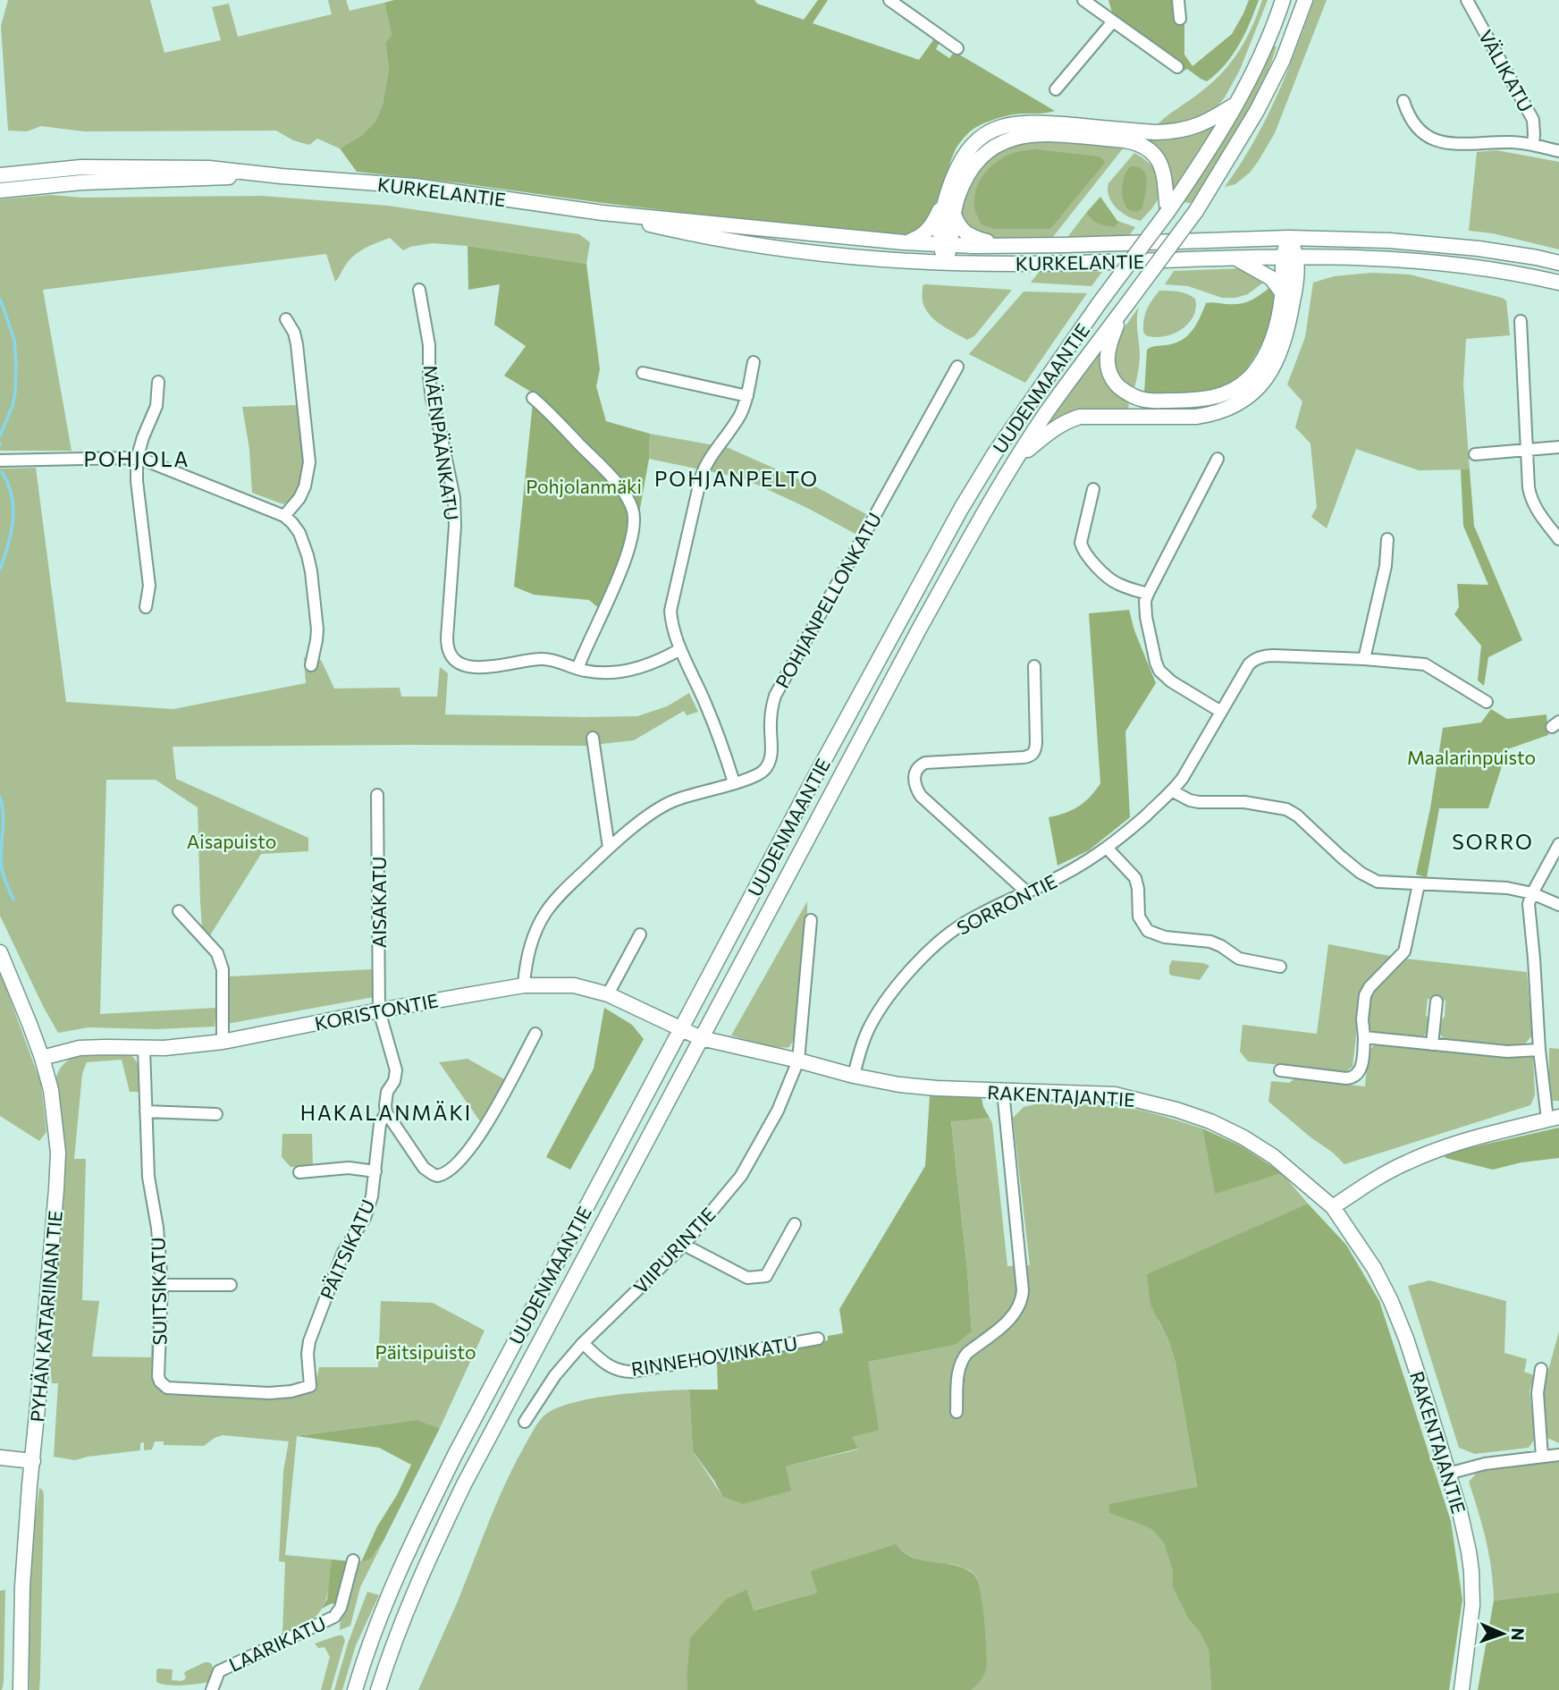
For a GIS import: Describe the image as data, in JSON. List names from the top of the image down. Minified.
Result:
{"streets":{"main road":["KURKELANTIE","UUDENMAANTIE","KORISTONTIE","RAKENTAJANTIE","PYHÄN KATARIINAN TIE"],"street":["VÄLIKATU","MÄENPÄÄNKATU","POHJANPELLONKATU","AISAKATU","SORRONTIE","PÄITSIKATU","VIIPURINTIE","SUITSIKATU","RINNEHOVINKATU","LAARIKATU"]},"crossings":[["UUDENMAANTIE","KORISTONTIE"],["UUDENMAANTIE","RAKENTAJANTIE"],["POHJANPELLONKATU","KORISTONTIE"],["AISAKATU","KORISTONTIE"],["AISAKATU","PÄITSIKATU"],["SORRONTIE","RAKENTAJANTIE"],["KORISTONTIE","RAKENTAJANTIE"],["KORISTONTIE","SUITSIKATU"],["KORISTONTIE","PYHÄN KATARIINAN TIE"],["RAKENTAJANTIE","VIIPURINTIE"],["PÄITSIKATU","SUITSIKATU"],["VIIPURINTIE","RINNEHOVINKATU"]],"districts":["POHJOLA","POHJANPELTO","SORRO","HAKALANMÄKI"],"parks":["Pohjolanmäki","Maalarinpuisto","Aisapuisto","Päitsipuisto"],"north":"right"}
